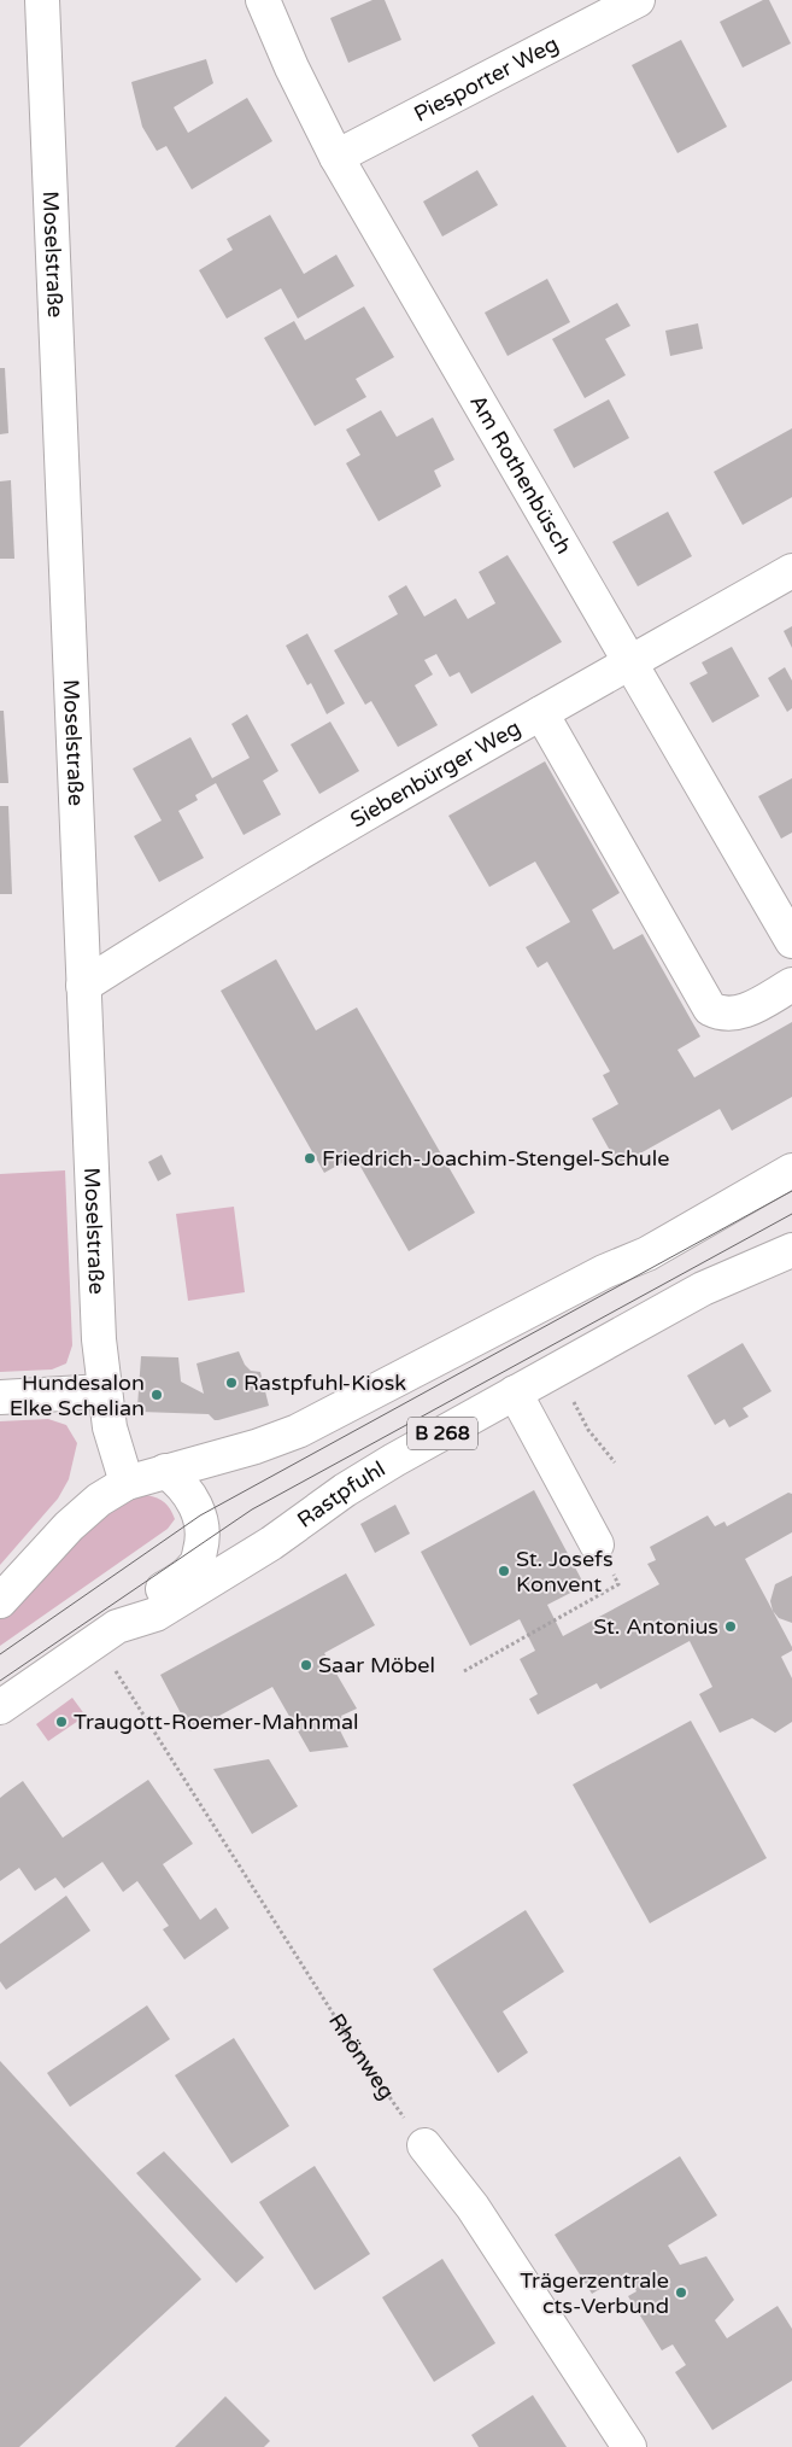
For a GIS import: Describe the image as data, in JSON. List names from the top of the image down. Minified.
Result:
{"streets":{"street":["Piesporter Weg","Moselstraße","Am Rothenbüsch","Siebenbürger Weg","B 268","Rastpfuhl"],"path":["Rhönweg"]},"crossings":[["Piesporter Weg","Am Rothenbüsch"],["Moselstraße","Siebenbürger Weg"],["Am Rothenbüsch","Siebenbürger Weg"],["B 268","Rastpfuhl"]],"places":["Friedrich-Joachim-Stengel-Schule","Rastpfuhl-Kiosk","Hundesalon Elke Schelian","St. Josefs Konvent","St. Antonius","Saar Möbel","Traugott-Roemer-Mahnmal","Trägerzentrale cts-Verbund"]}
